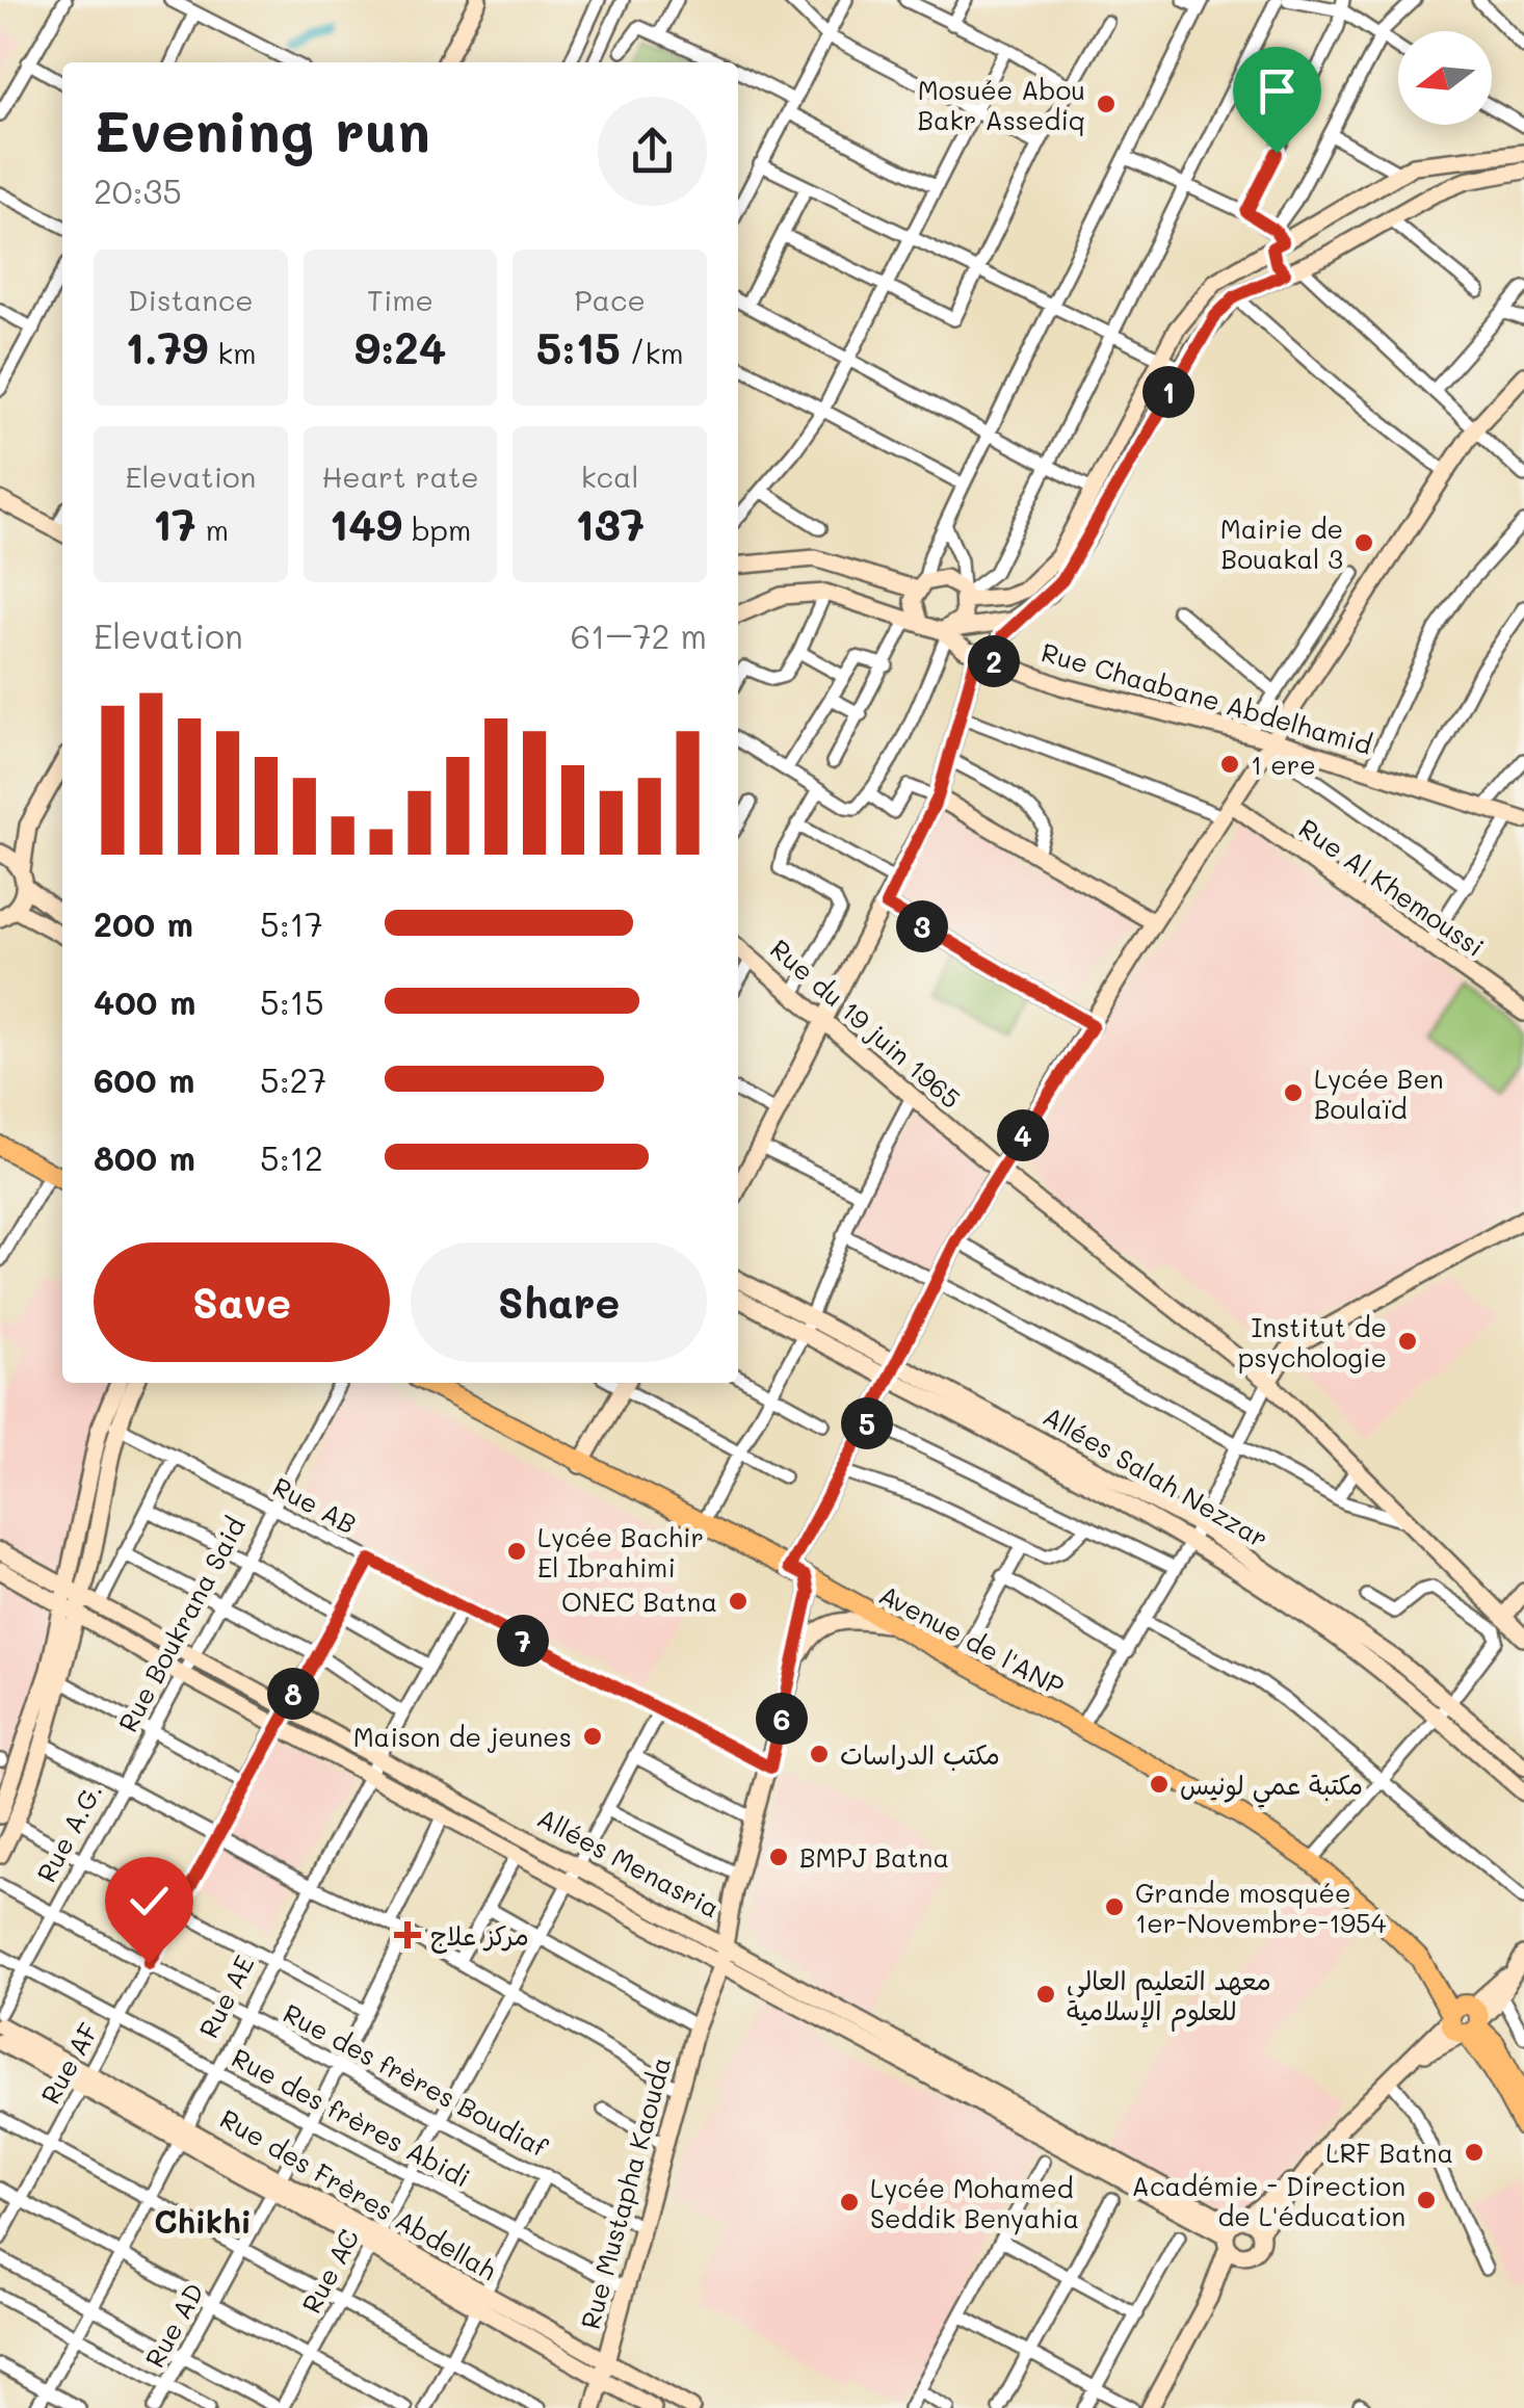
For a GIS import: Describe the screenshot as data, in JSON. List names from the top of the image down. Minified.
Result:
{"streets":{"main road":["Avenue de l'ANP"],"street":["Rue Chaabane Abdelhamid","Rue Al Khemoussi","Rue du 19 juin 1965","Allées Salah Nezzar","Rue AB","Rue Boukrana Said","Rue A.G.","Allées Menasria","Rue AE","Rue AF","Rue des frères Boudiaf","Rue des frères Abidi","Rue Mustapha Kaouda","Rue des Frères Abdellah","Rue AC","Rue AD"]},"crossings":[["Rue AB","Rue Boukrana Said"],["Rue AB","Rue AE"],["Rue AB","Rue AF"],["Rue AB","Rue Mustapha Kaouda"],["Rue AB","Rue AC"],["Rue Boukrana Said","Rue A.G."],["Avenue de l'ANP","Rue Mustapha Kaouda"],["Rue A.G.","Rue des frères Boudiaf"],["Rue A.G.","Rue des frères Abidi"],["Allées Menasria","Rue AE"],["Allées Menasria","Rue Mustapha Kaouda"],["Allées Menasria","Rue AC"],["Rue AE","Rue des frères Boudiaf"],["Rue AE","Rue des frères Abidi"],["Rue AE","Rue des Frères Abdellah"],["Rue AF","Rue des frères Boudiaf"],["Rue AF","Rue des frères Abidi"],["Rue AF","Rue des Frères Abdellah"],["Rue des frères Boudiaf","Rue Mustapha Kaouda"],["Rue des frères Boudiaf","Rue AC"],["Rue des frères Boudiaf","Rue AD"],["Rue des frères Abidi","Rue Mustapha Kaouda"],["Rue des frères Abidi","Rue AC"],["Rue des frères Abidi","Rue AD"],["Rue Mustapha Kaouda","Rue des Frères Abdellah"],["Rue des Frères Abdellah","Rue AC"],["Rue des Frères Abdellah","Rue AD"]],"districts":["Chikhi"],"places":{"other":["Mosuée Abou Bakr Assediq","Mairie de Bouakal 3","1 ere","Lycée Ben Boulaïd","Institut de psychologie","Lycée Bachir El Ibrahimi","ONEC Batna","Maison de jeunes","مكتب الدراسات","مكتبة عمي لونيس","BMPJ Batna","Grande mosquée 1er-Novembre-1954","معهد التعليم العالي للعلوم الإسلامية","LRF Batna","Académie - Direction de L'éducation","Lycée Mohamed Seddik Benyahia"],"health":["مركز علاج"]},"north":"left","page":{"heading":["Evening run","20:35"],"stats":[["Distance","1.79 km"],["Time","9:24"],["Pace","5:15 /km"],["Elevation","17 m"],["Heart rate","149 bpm"],["kcal","137"]],"pins":["1","2","3","4","5","7","8","6"],"chart":["Elevation","61–72 m"],"list":[{"name":"200 m","note":"5:17"},{"name":"400 m","note":"5:15"},{"name":"600 m","note":"5:27"},{"name":"800 m","note":"5:12"}],"buttons":["Save","Share"]}}
